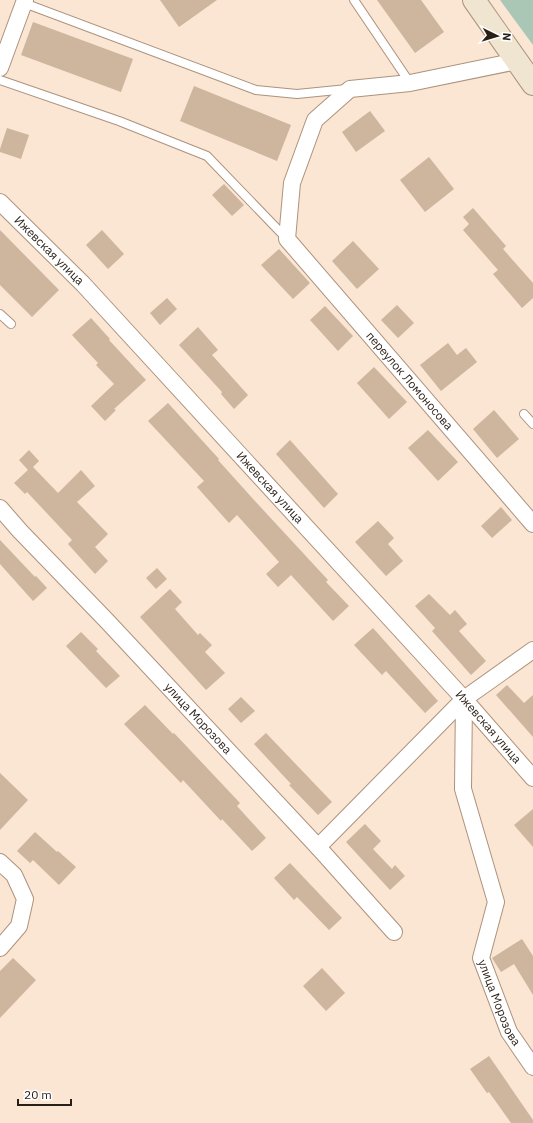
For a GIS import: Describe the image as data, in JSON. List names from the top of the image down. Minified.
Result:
{"streets":{"street":["Ижевская улица","переулок Ломоносова","улица Морозова"]},"crossings":[["Ижевская улица","улица Морозова"]],"scale_bar":"20 m","north":"right"}
